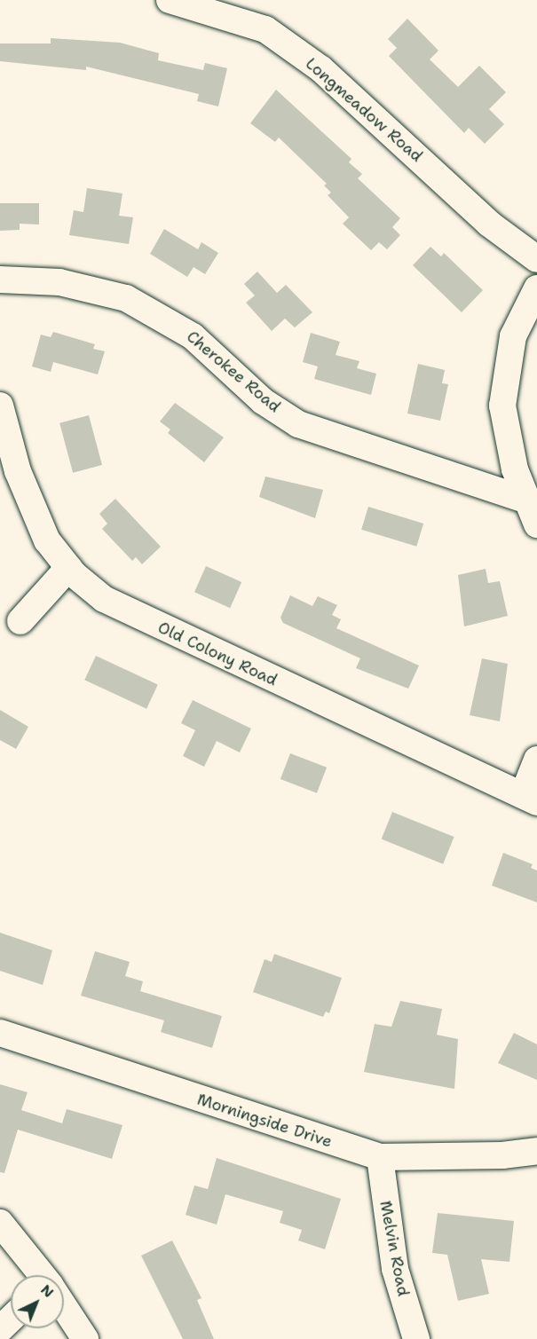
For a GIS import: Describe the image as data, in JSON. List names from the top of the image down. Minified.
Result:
{"streets":{"street":["Longmeadow Road","Cherokee Road","Old Colony Road","Morningside Drive","Melvin Road"]},"crossings":[["Morningside Drive","Melvin Road"]],"north":"top right"}
